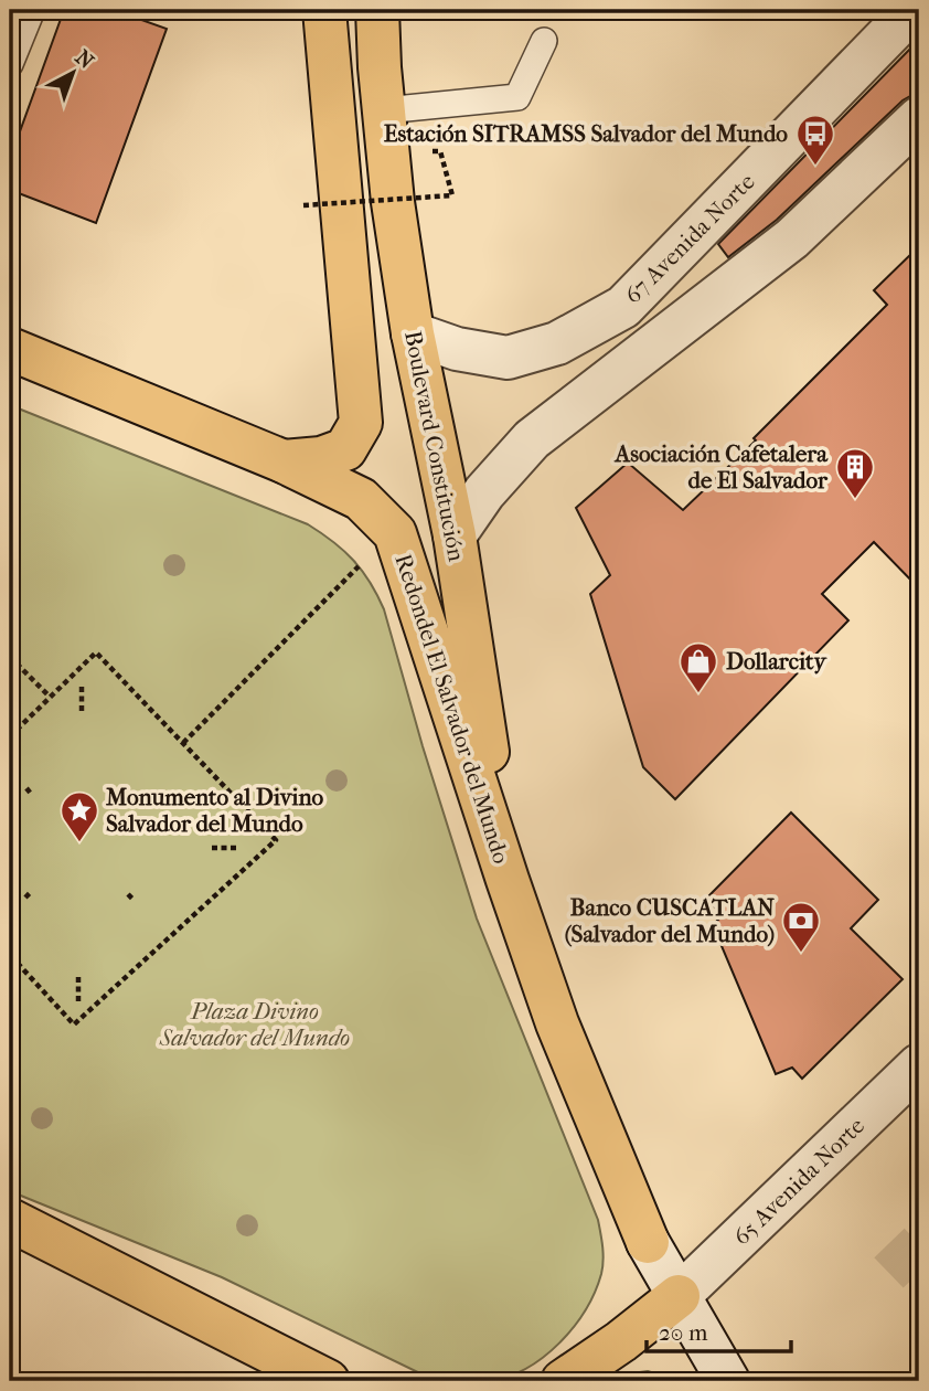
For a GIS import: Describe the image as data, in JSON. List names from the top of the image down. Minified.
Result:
{"streets":{"highway":["Boulevard Constitución","Redondel El Salvador del Mundo"],"street":["67 Avenida Norte","65 Avenida Norte"]},"crossings":[["67 Avenida Norte","Boulevard Constitución"],["Boulevard Constitución","Redondel El Salvador del Mundo"]],"parks":["Plaza Divino Salvador del Mundo"],"places":{"bus stop":["Estación SITRAMSS Salvador del Mundo"],"building":["Asociación Cafetalera de El Salvador"],"shop":["Dollarcity"],"place":["Monumento al Divino Salvador del Mundo"],"bank":["Banco CUSCATLAN (Salvador del Mundo)"]},"scale_bar":"20 m","north":"top right"}
